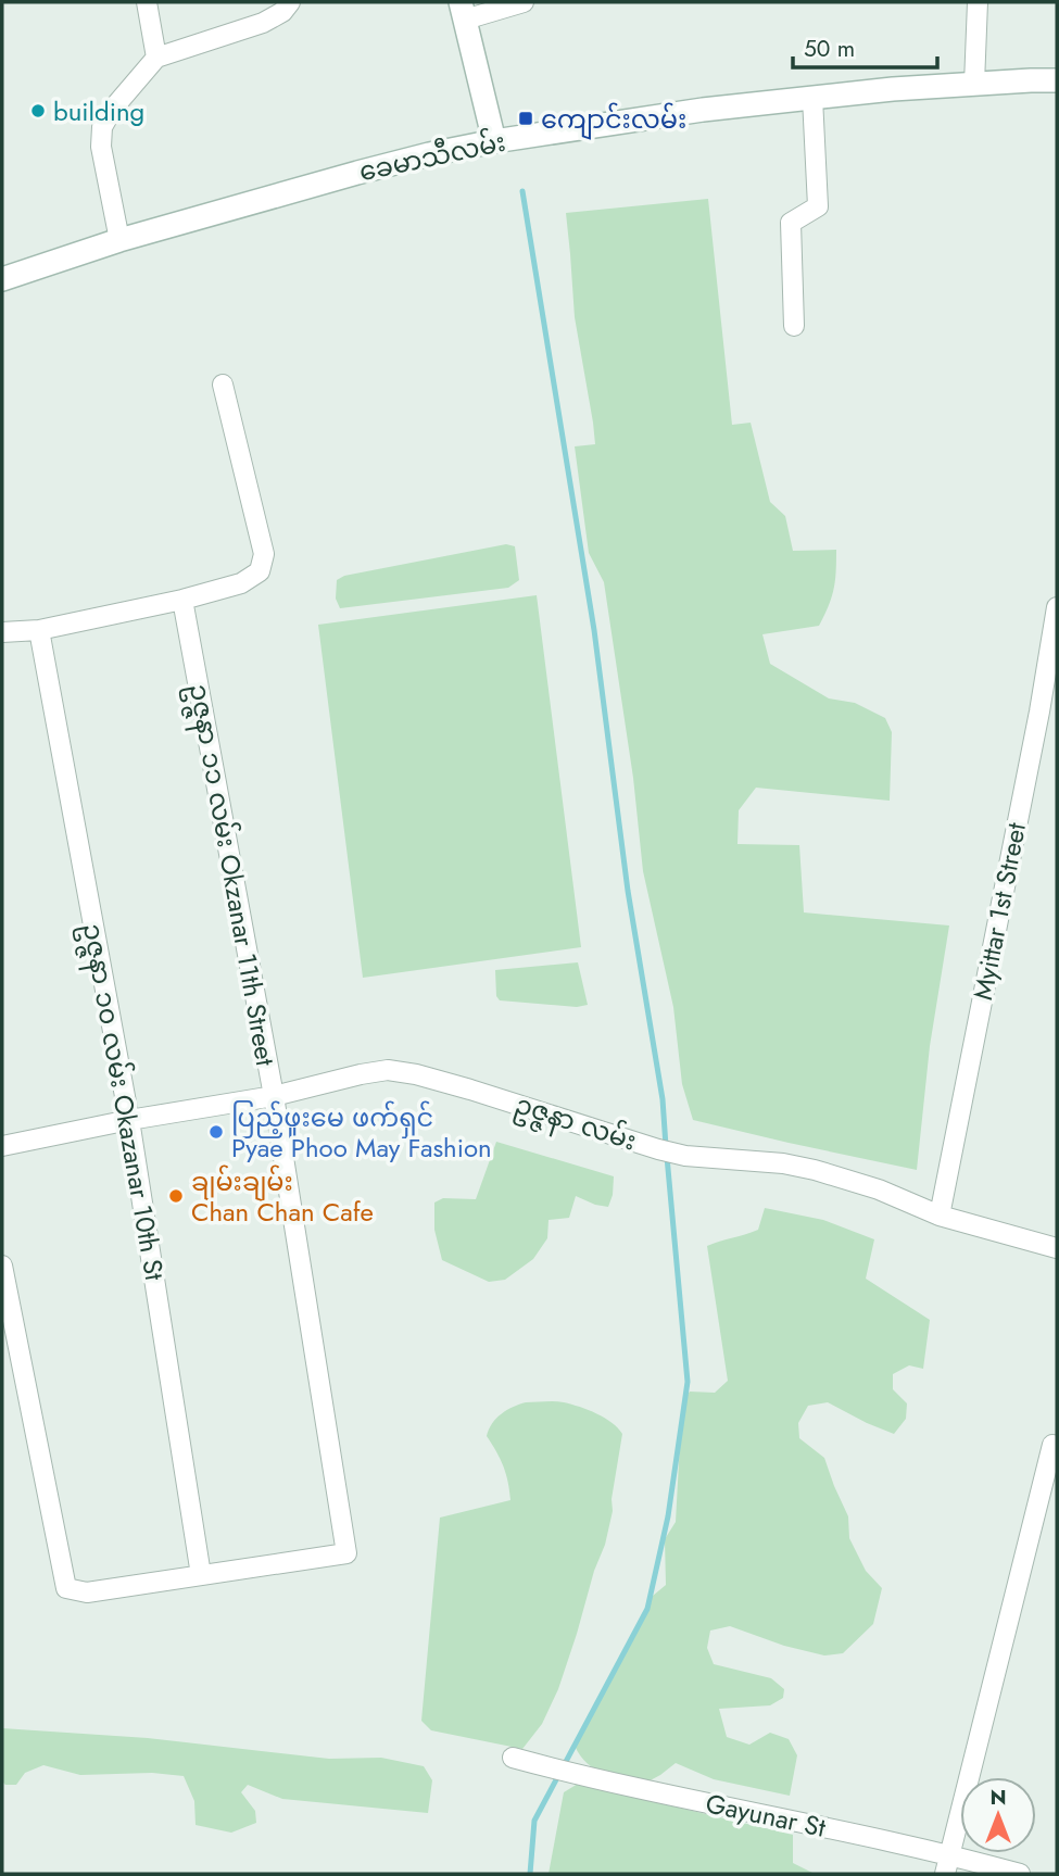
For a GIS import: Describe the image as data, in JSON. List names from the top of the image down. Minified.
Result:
{"streets":{"main road":["ခေမာသီလမ်း"],"street":["ဥဇ္ဇနာ ၁၁ လမ်း Okzanar 11th Street","Myittar 1st Street","ဥဇ္ဇနာ ၁၀ လမ်း Okazanar 10th St","ဥဇ္ဇနာ လမ်း","Gayunar St"]},"crossings":[["ဥဇ္ဇနာ ၁၁ လမ်း Okzanar 11th Street","ဥဇ္ဇနာ ၁၀ လမ်း Okazanar 10th St"],["ဥဇ္ဇနာ ၁၁ လမ်း Okzanar 11th Street","ဥဇ္ဇနာ လမ်း"],["Myittar 1st Street","ဥဇ္ဇနာ လမ်း"],["ဥဇ္ဇနာ ၁၀ လမ်း Okazanar 10th St","ဥဇ္ဇနာ လမ်း"]],"places":{"other":["building","ပြည့်ဖူးမေ ဖက်ရှင် Pyae Phoo May Fashion","ချမ်းချမ်း Chan Chan Cafe"],"transit":["ကျောင်းလမ်း"]},"scale_bar":"50 m","north":"top"}
